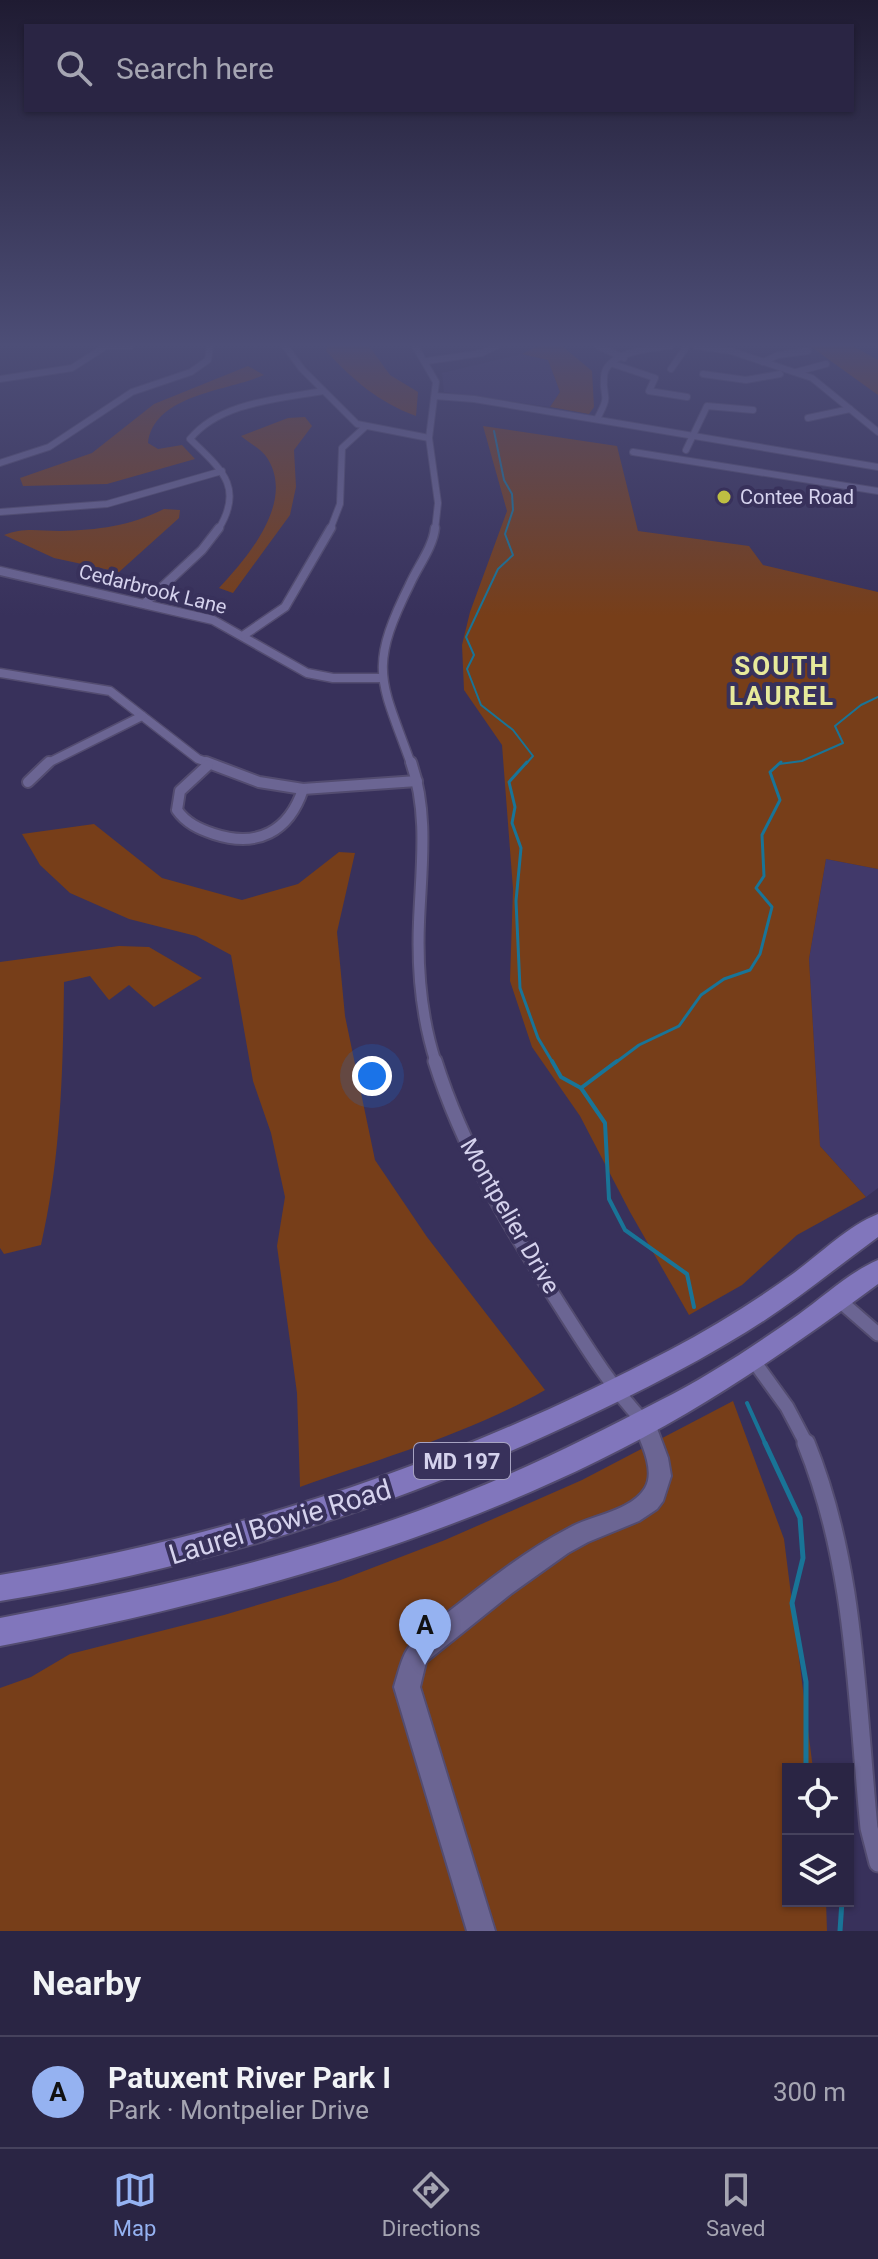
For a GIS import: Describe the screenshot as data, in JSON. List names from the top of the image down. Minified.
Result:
{"streets":{"main road":["MD 197","Laurel Bowie Road"],"street":["Cedarbrook Lane","Montpelier Drive"]},"crossings":[["Cedarbrook Lane","Montpelier Drive"],["Montpelier Drive","Laurel Bowie Road"]],"districts":["SOUTH LAUREL"],"places":["Contee Road"],"page":{"search":"Search here","pins":"A","heading":"Nearby","list":[{"mark":"A","name":"Patuxent River Park I","note":"Park · Montpelier Drive","value":"300 m"}],"nav":["Map","Directions","Saved"]}}
